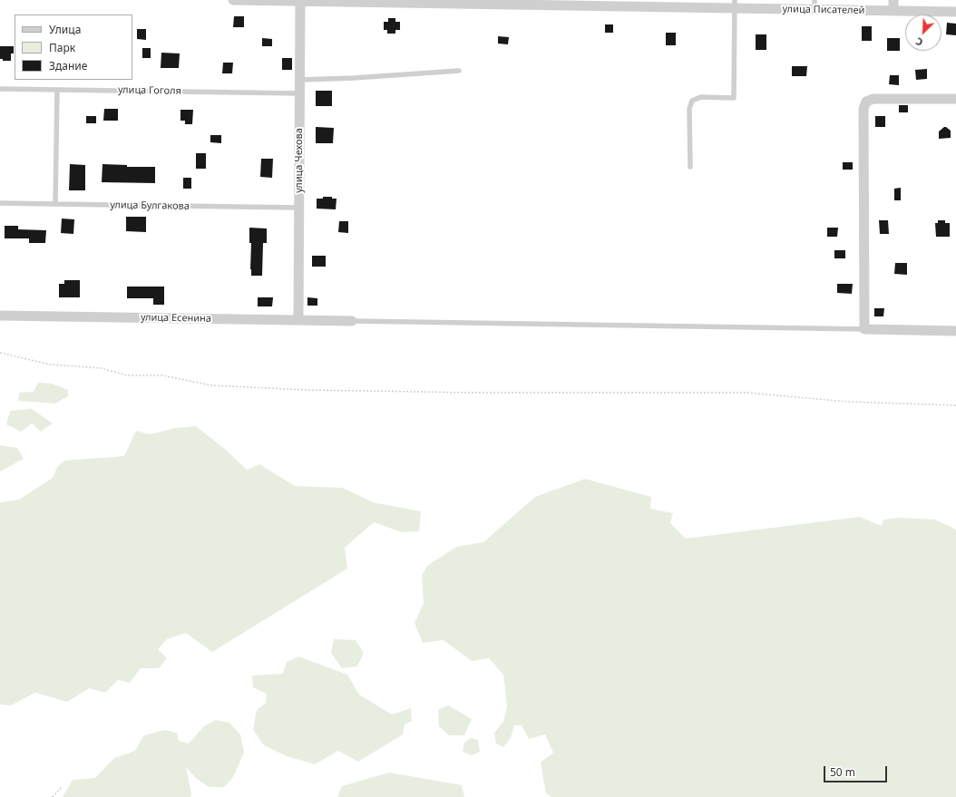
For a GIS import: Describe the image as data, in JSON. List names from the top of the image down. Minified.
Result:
{"streets":{"street":["улица Писателей","улица Чехова","улица Есенина"],"lane":["улица Гоголя","улица Булгакова"]},"crossings":[["улица Писателей","улица Чехова"],["улица Гоголя","улица Чехова"],["улица Чехова","улица Булгакова"],["улица Чехова","улица Есенина"]],"legend":["Улица","Парк","Здание"],"scale_bar":"50 m","north":"bottom left"}
